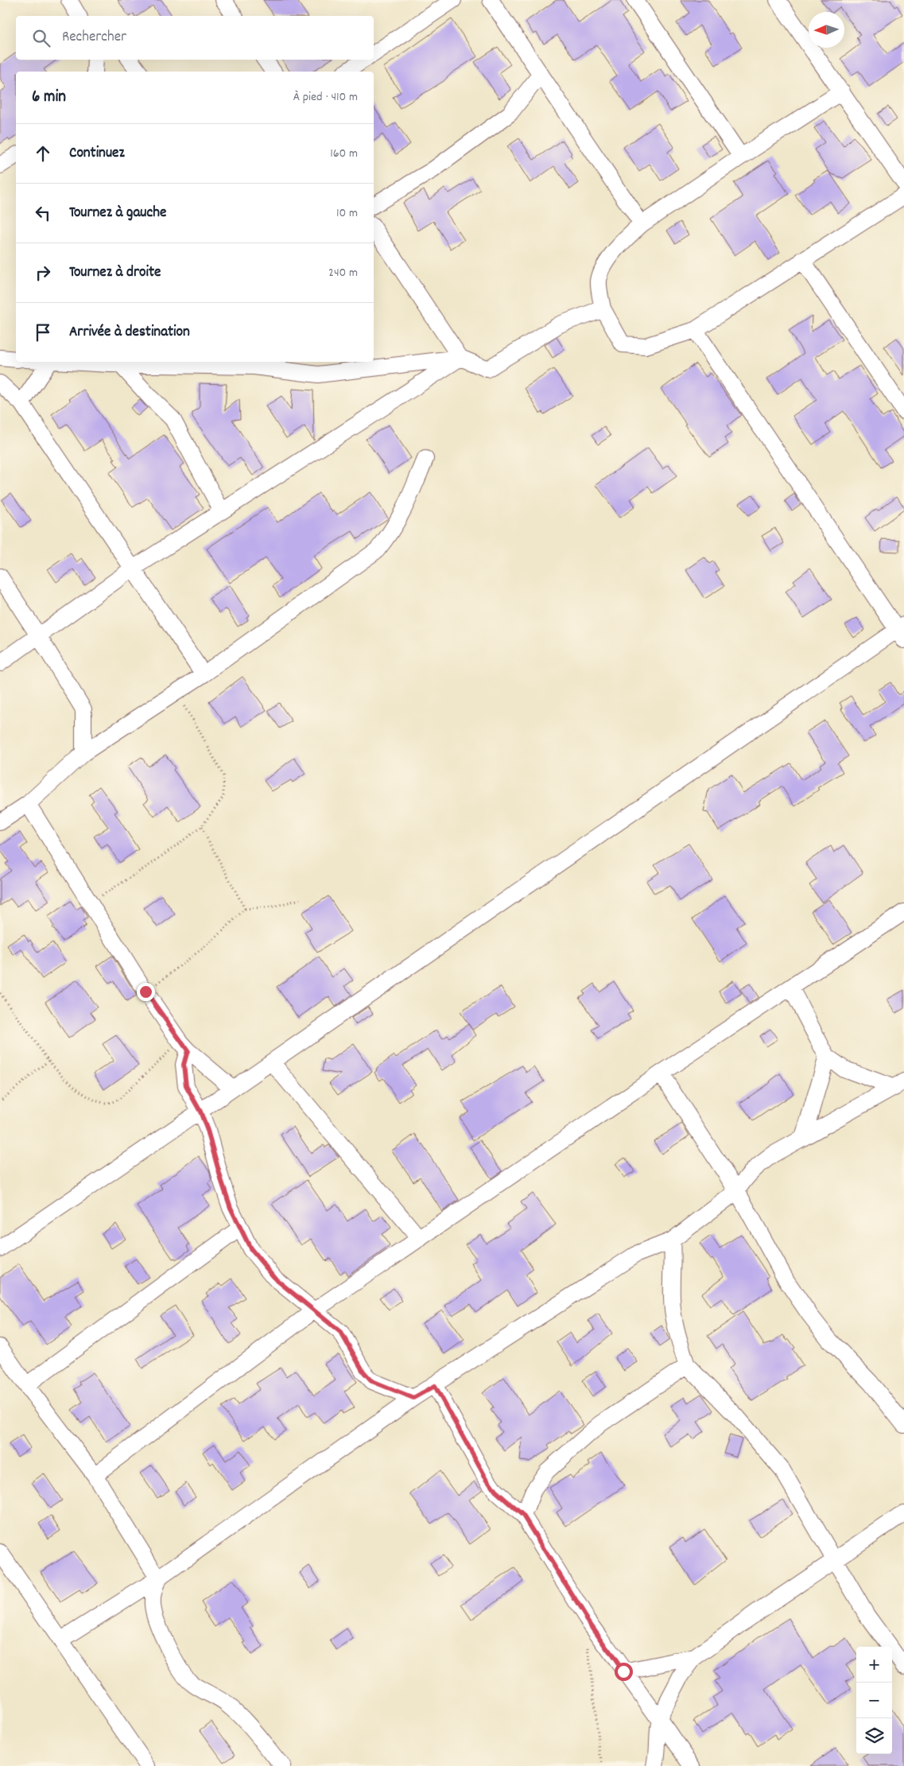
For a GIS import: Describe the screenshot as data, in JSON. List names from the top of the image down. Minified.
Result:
{"north":"left","page":{"search":"Rechercher","heading":["6 min","À pied · 410 m"],"list":[["Continuez","160 m"],["Tournez à gauche","10 m"],["Tournez à droite","240 m"],"Arrivée à destination"],"map_buttons":["+","−"]}}
